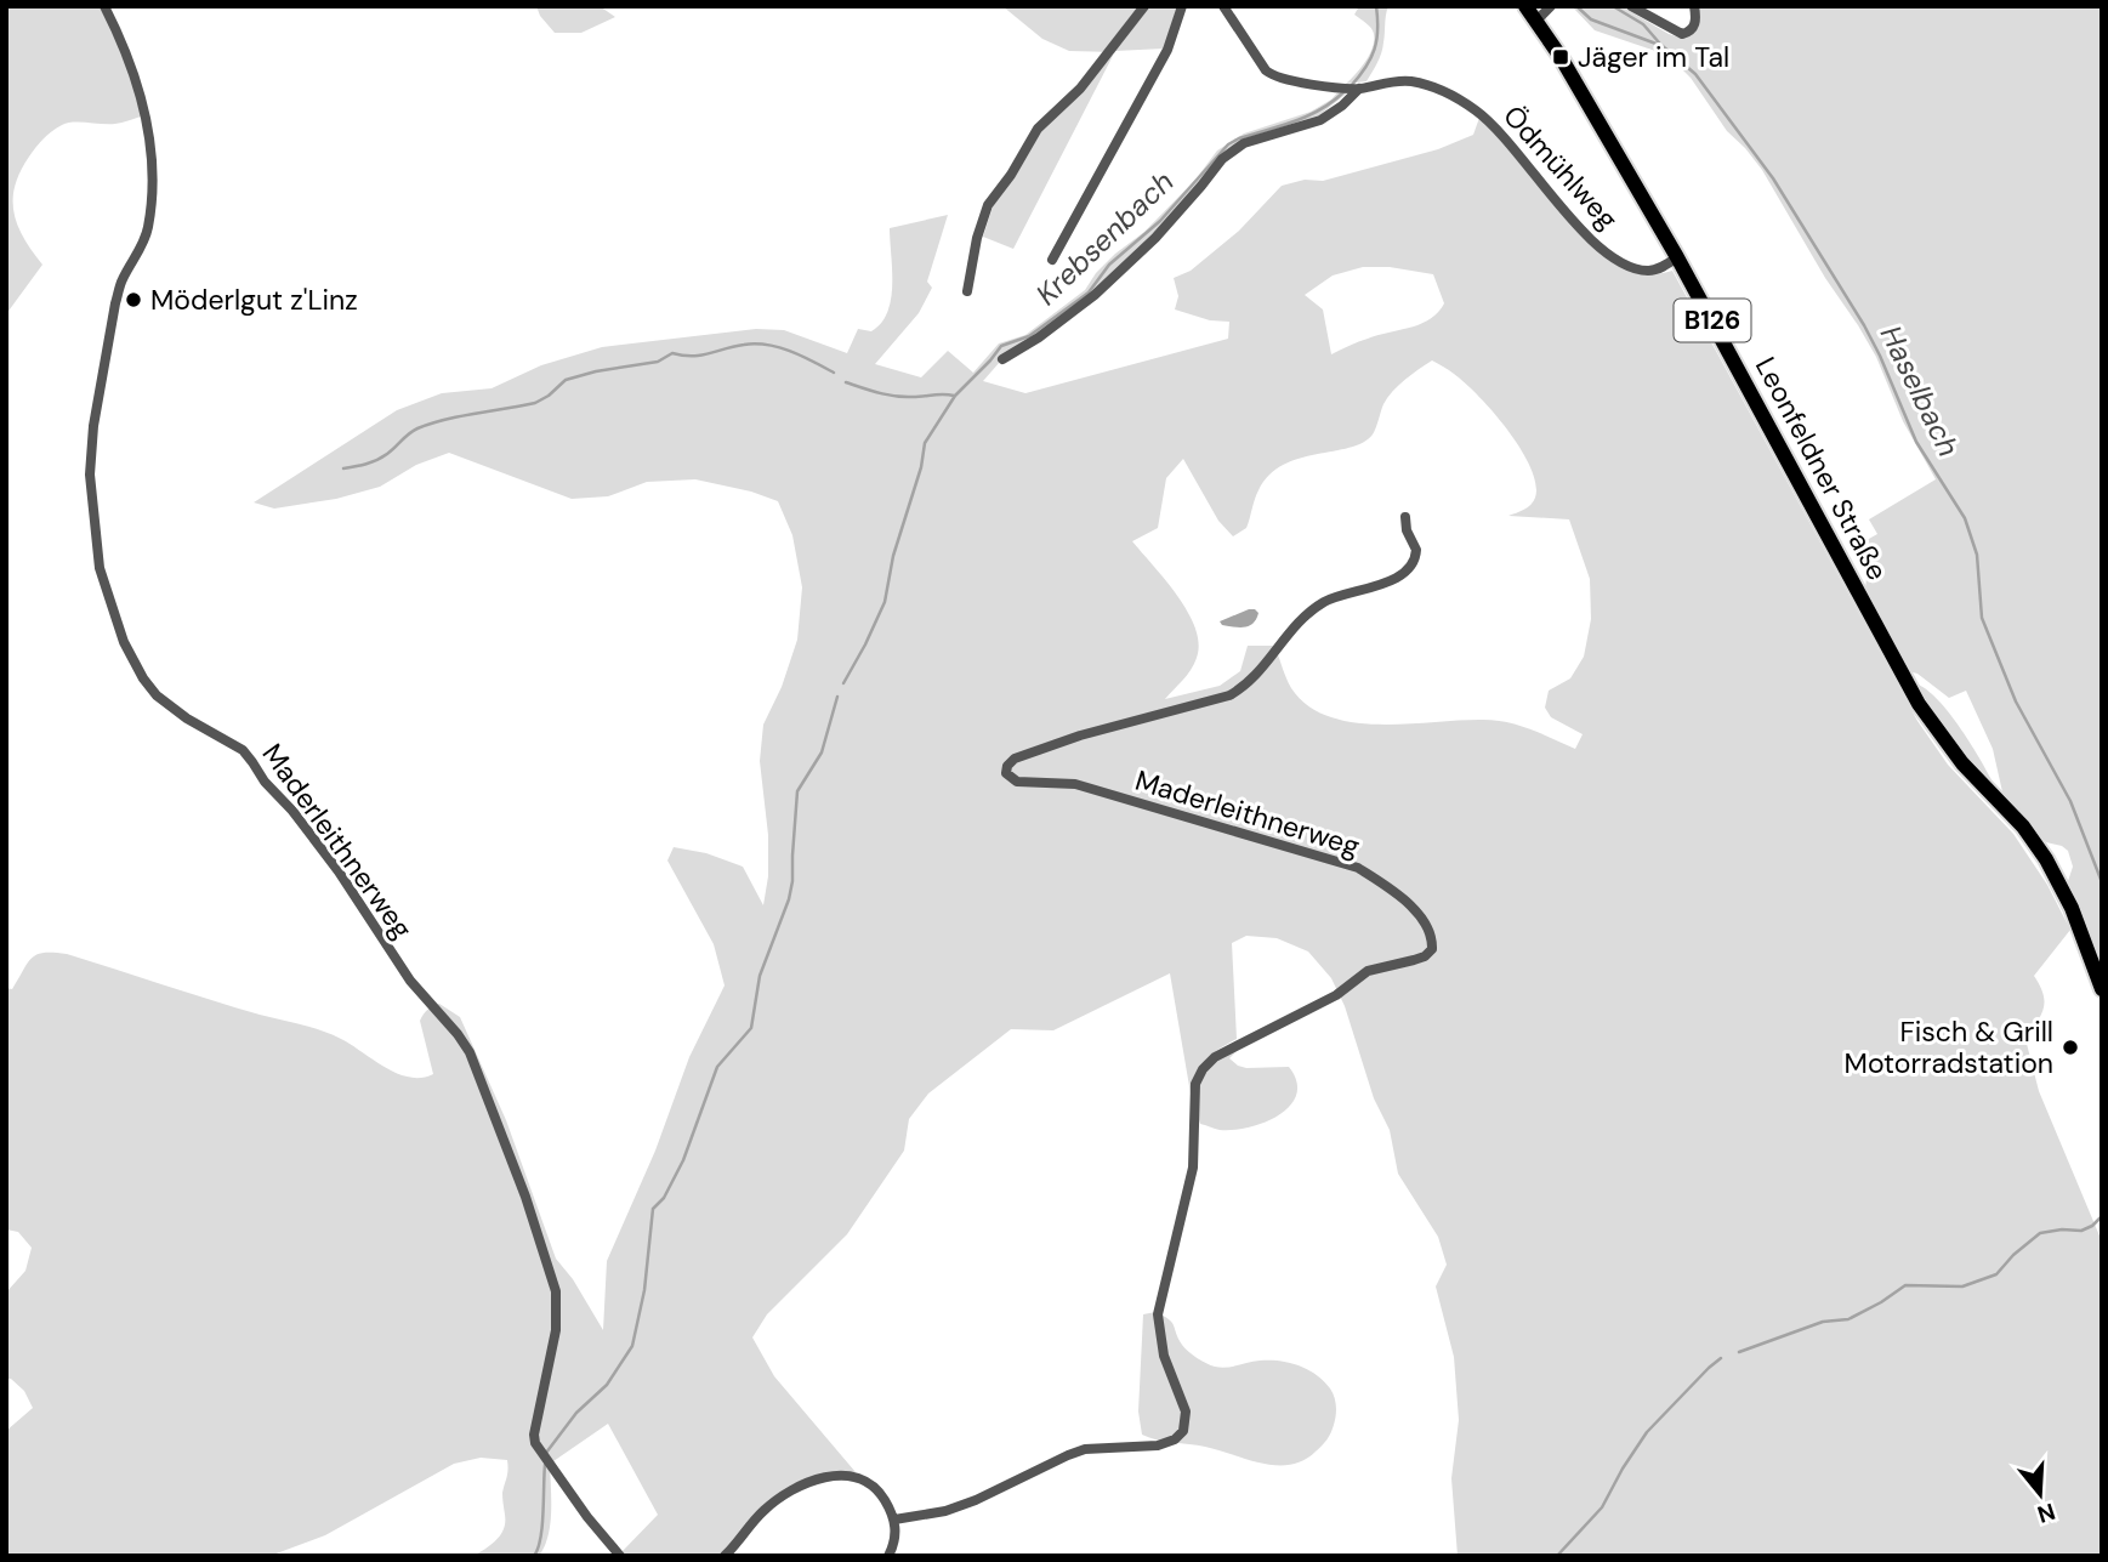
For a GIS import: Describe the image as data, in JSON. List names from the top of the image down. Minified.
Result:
{"streets":{"main road":["B126","Leonfeldner Straße"],"street":["Ödmühlweg","Maderleithnerweg"]},"crossings":[["Ödmühlweg","Leonfeldner Straße"]],"water":["Krebsenbach","Haselbach"],"places":{"transit":["Jäger im Tal"],"other":["Möderlgut z'Linz","Fisch & Grill Motorradstation"]},"north":"bottom"}
